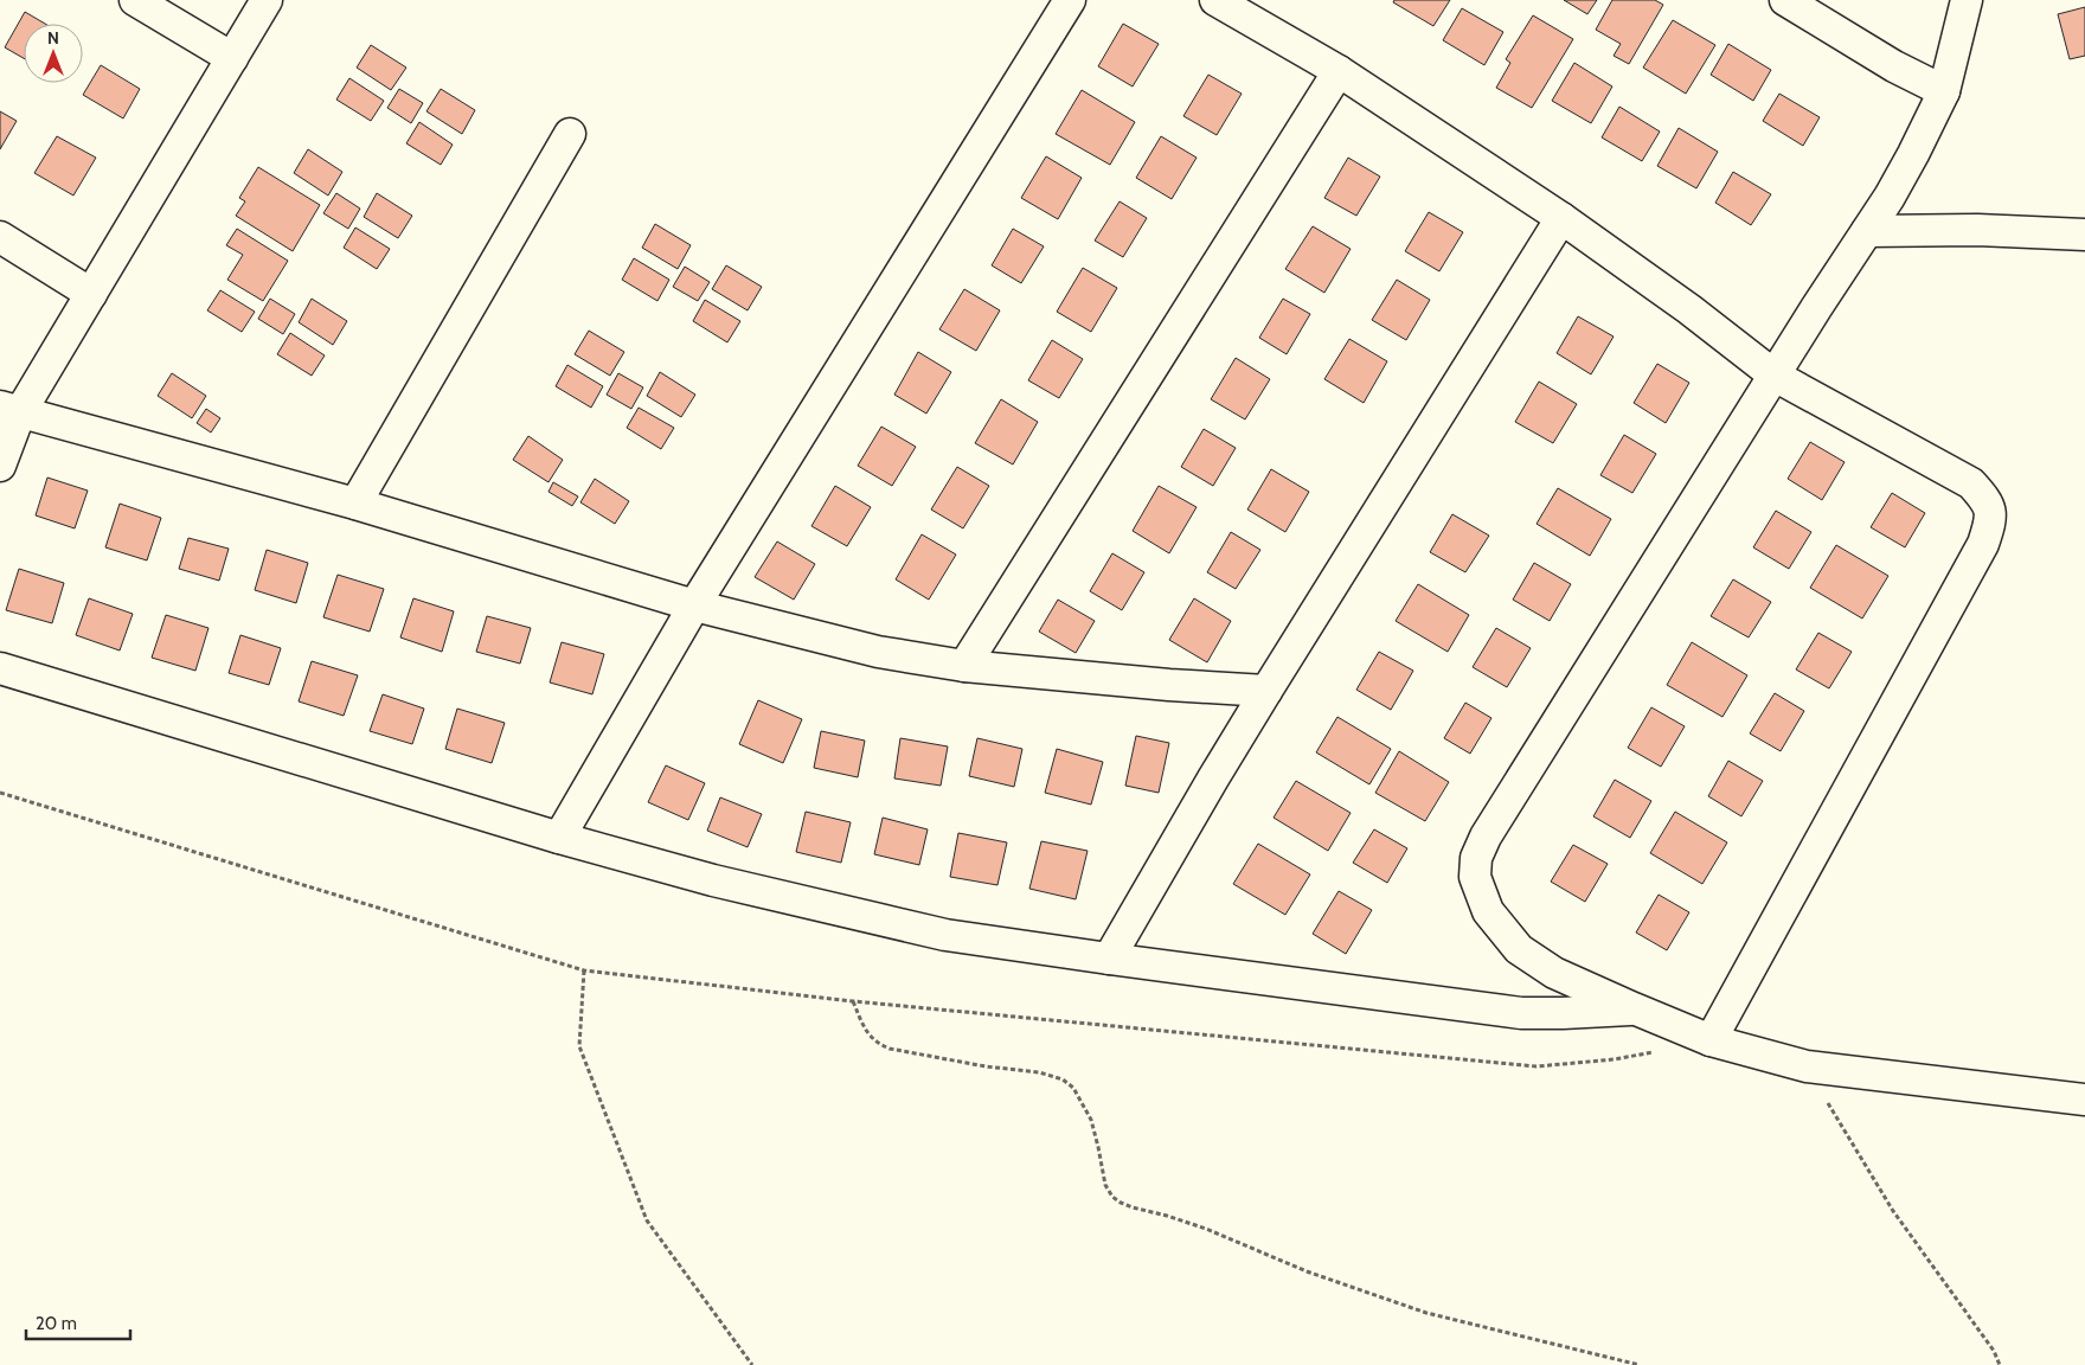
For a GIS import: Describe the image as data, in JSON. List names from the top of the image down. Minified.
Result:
{"scale_bar":"20 m","north":"top"}
